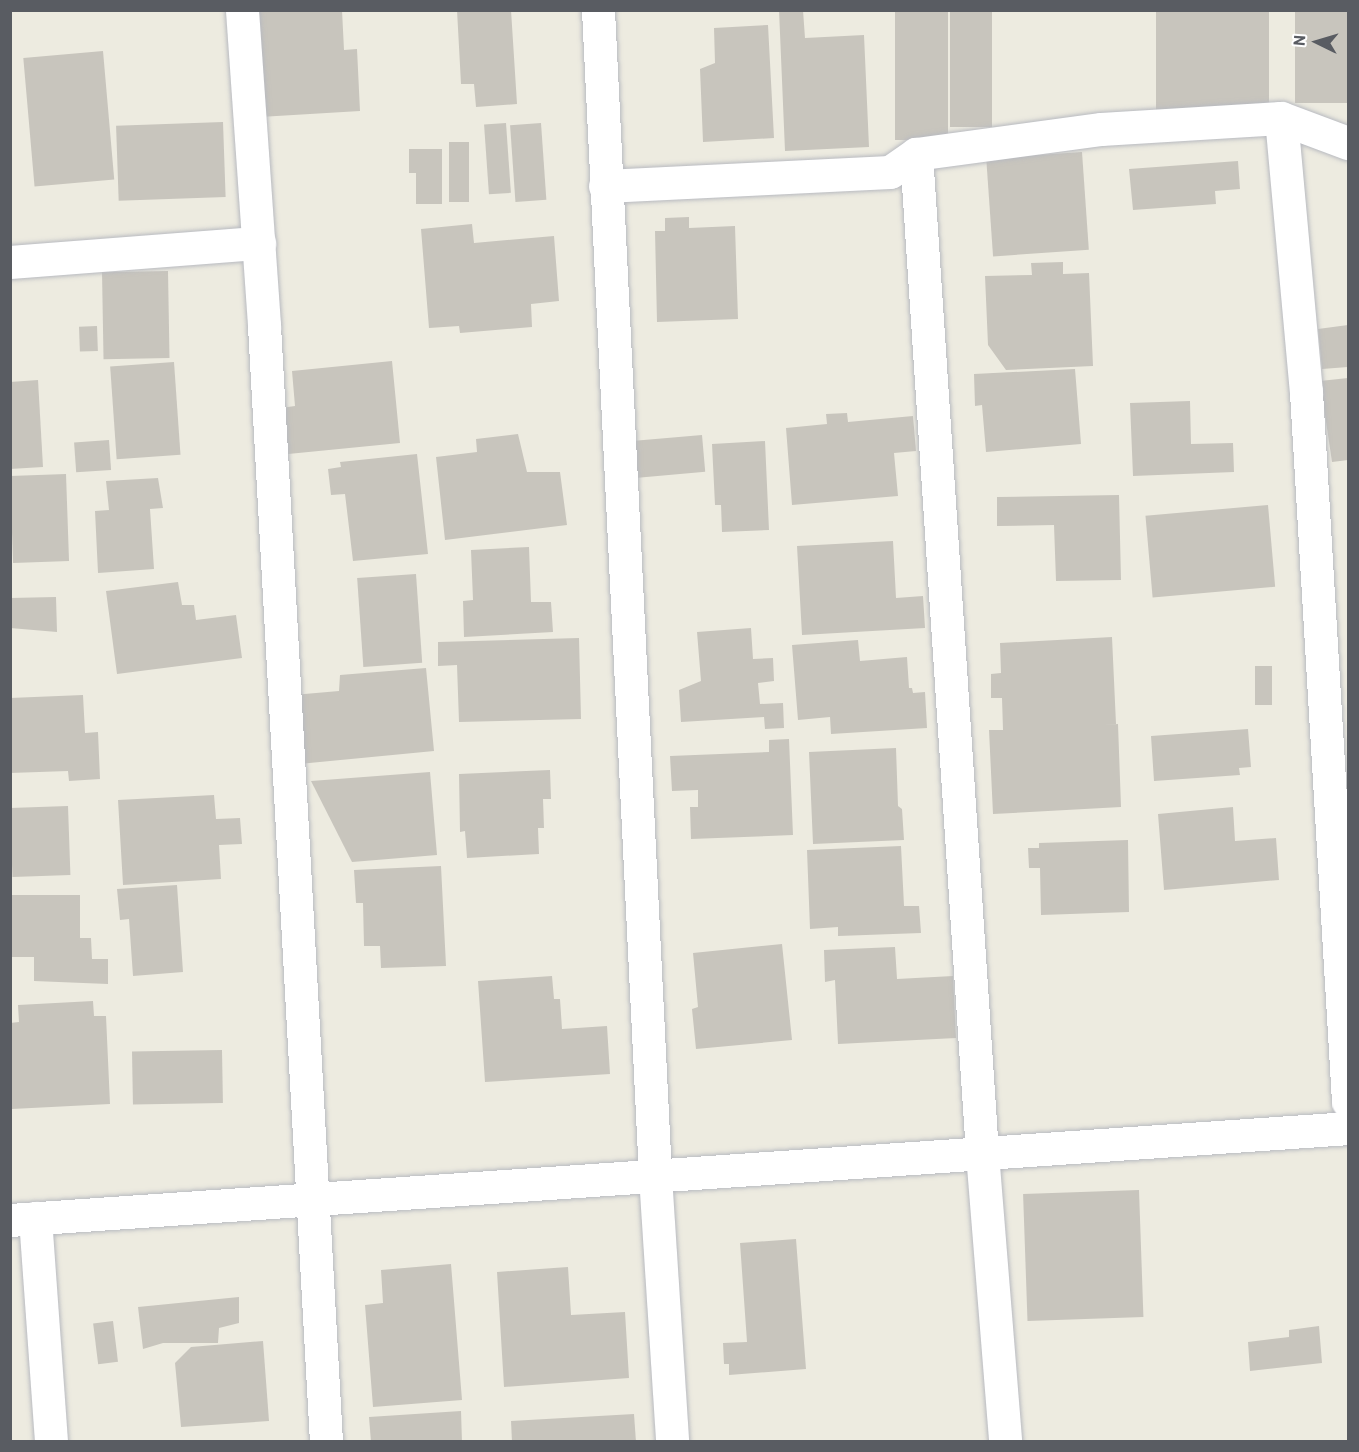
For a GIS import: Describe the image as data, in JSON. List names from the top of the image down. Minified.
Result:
{"north":"left"}
